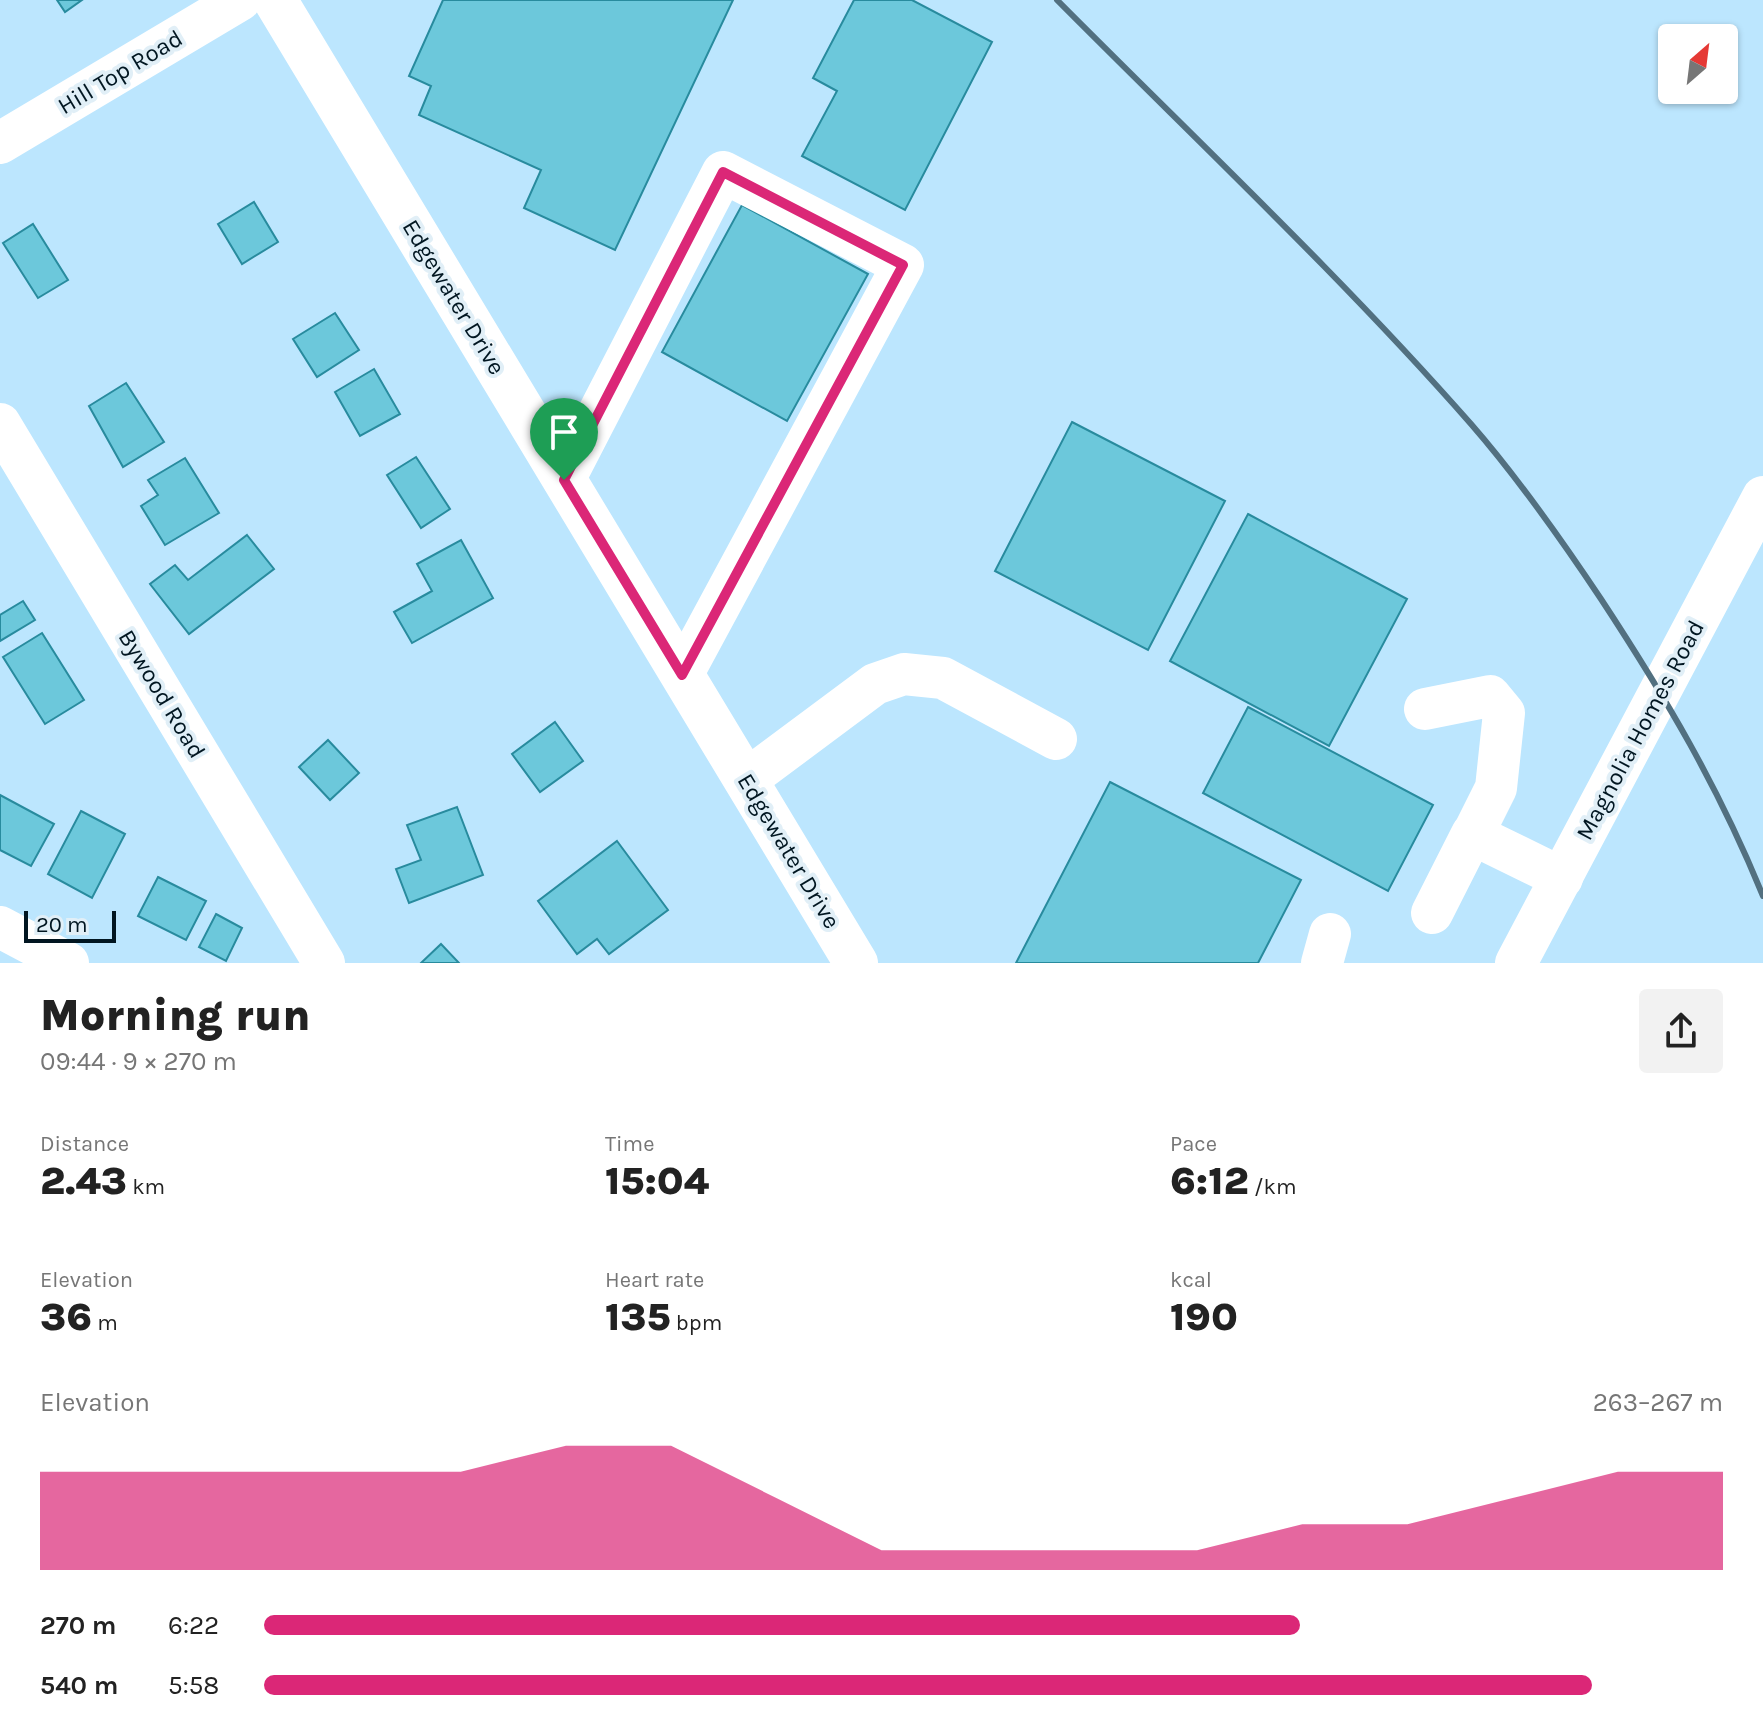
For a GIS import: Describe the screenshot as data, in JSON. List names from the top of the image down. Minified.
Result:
{"streets":{"main road":["Edgewater Drive"],"street":["Hill Top Road","Bywood Road","Magnolia Homes Road"]},"scale_bar":"20 m","north":"top right","page":{"scale":"20 m","heading":["Morning run","09:44 · 9 × 270 m"],"stats":[["Distance","2.43 km"],["Time","15:04"],["Pace","6:12 /km"],["Elevation","36 m"],["Heart rate","135 bpm"],["kcal","190"]],"chart":["Elevation","263–267 m"],"list":[{"name":"270 m","note":"6:22"},{"name":"540 m","note":"5:58"}]}}
